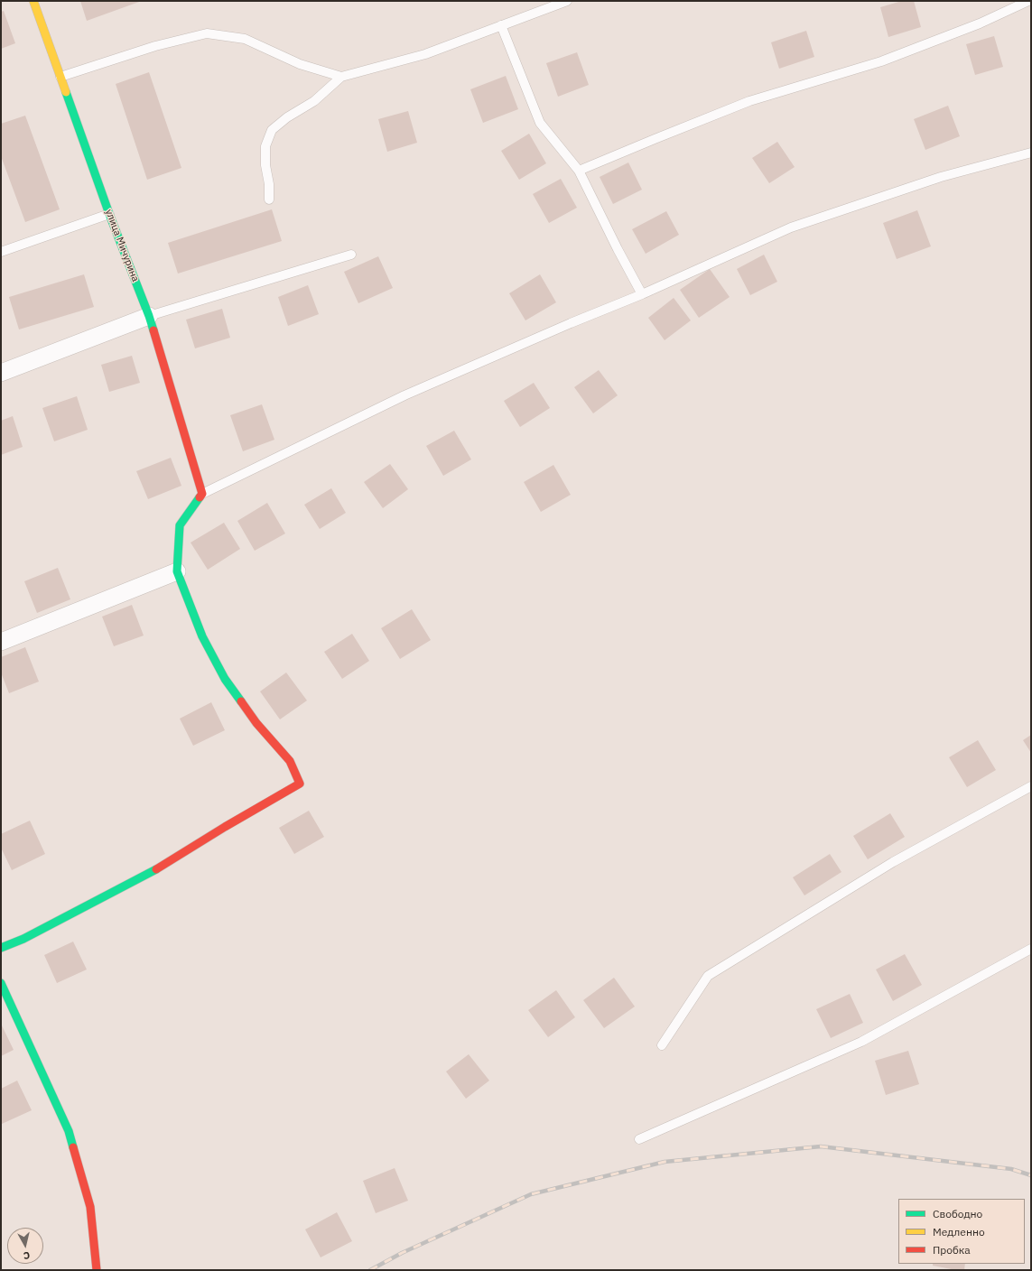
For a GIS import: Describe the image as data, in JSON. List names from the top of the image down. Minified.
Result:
{"streets":{"street":["улица Мичурина"]},"legend":["Свободно","Медленно","Пробка"],"north":"bottom"}
